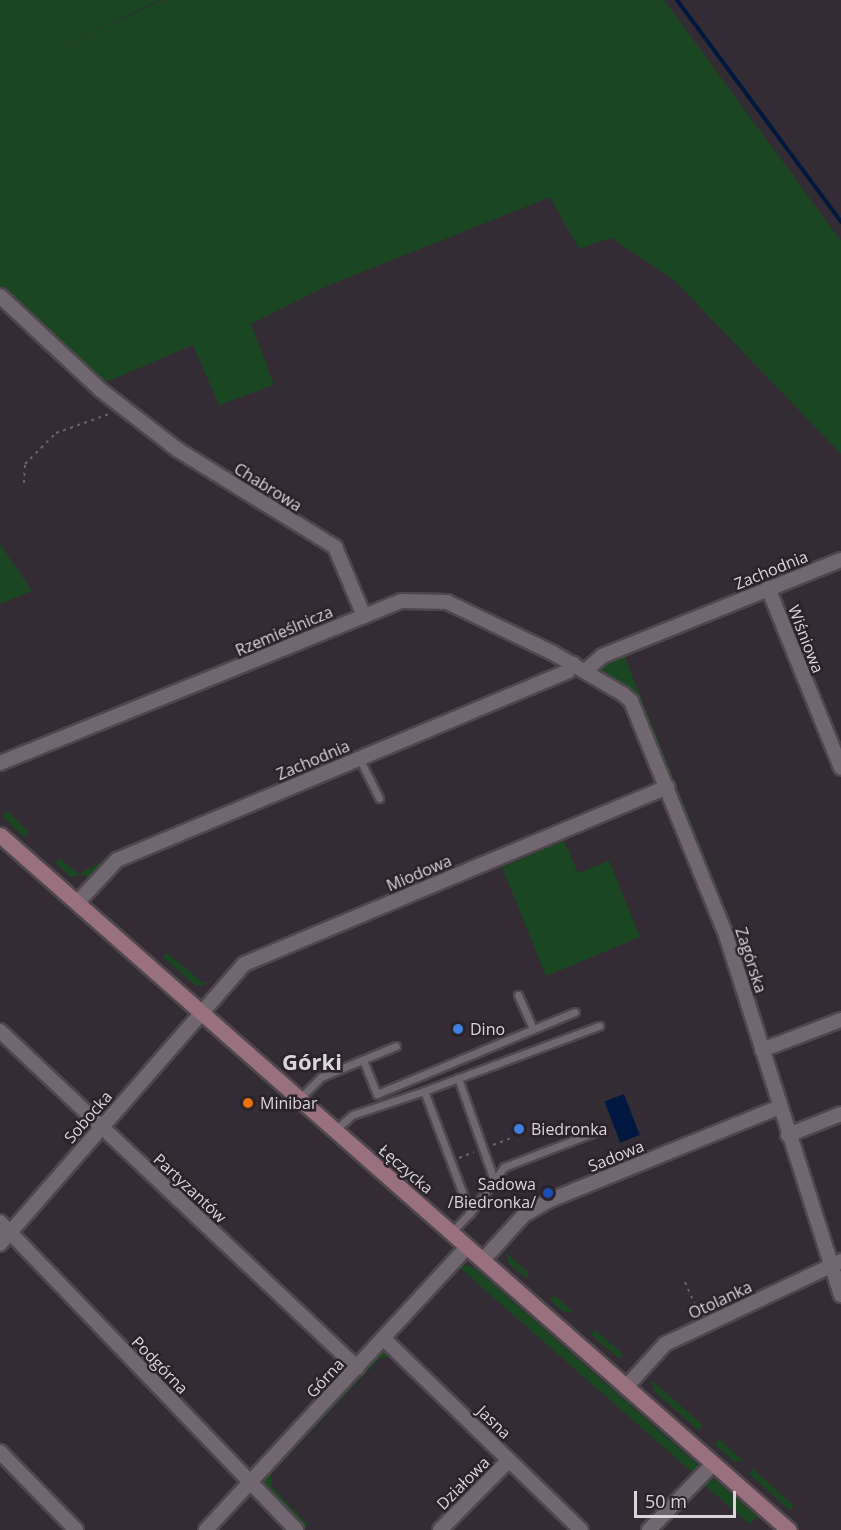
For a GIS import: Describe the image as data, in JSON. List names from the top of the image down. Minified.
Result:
{"streets":{"main road":["Łęczycka"],"street":["Chabrowa","Zachodnia","Rzemieślnicza","Wiśniowa","Miodowa","Zagórska","Sobocka","Sadowa","Partyzantów","Otolanka","Podgórna","Górna","Jasna","Działowa"]},"crossings":[["Chabrowa","Rzemieślnicza"],["Zachodnia","Rzemieślnicza"],["Zachodnia","Wiśniowa"],["Zachodnia","Zagórska"],["Zachodnia","Łęczycka"],["Rzemieślnicza","Zagórska"],["Miodowa","Zagórska"],["Miodowa","Sobocka"],["Miodowa","Łęczycka"],["Zagórska","Sadowa"],["Zagórska","Otolanka"],["Sobocka","Łęczycka"],["Sobocka","Partyzantów"],["Sobocka","Podgórna"],["Sadowa","Łęczycka"],["Łęczycka","Otolanka"],["Łęczycka","Górna"],["Partyzantów","Górna"],["Podgórna","Górna"],["Górna","Jasna"],["Jasna","Działowa"]],"districts":["Górki"],"places":["Dino","Minibar","Biedronka","Sadowa /Biedronka/"],"scale_bar":"50 m"}
